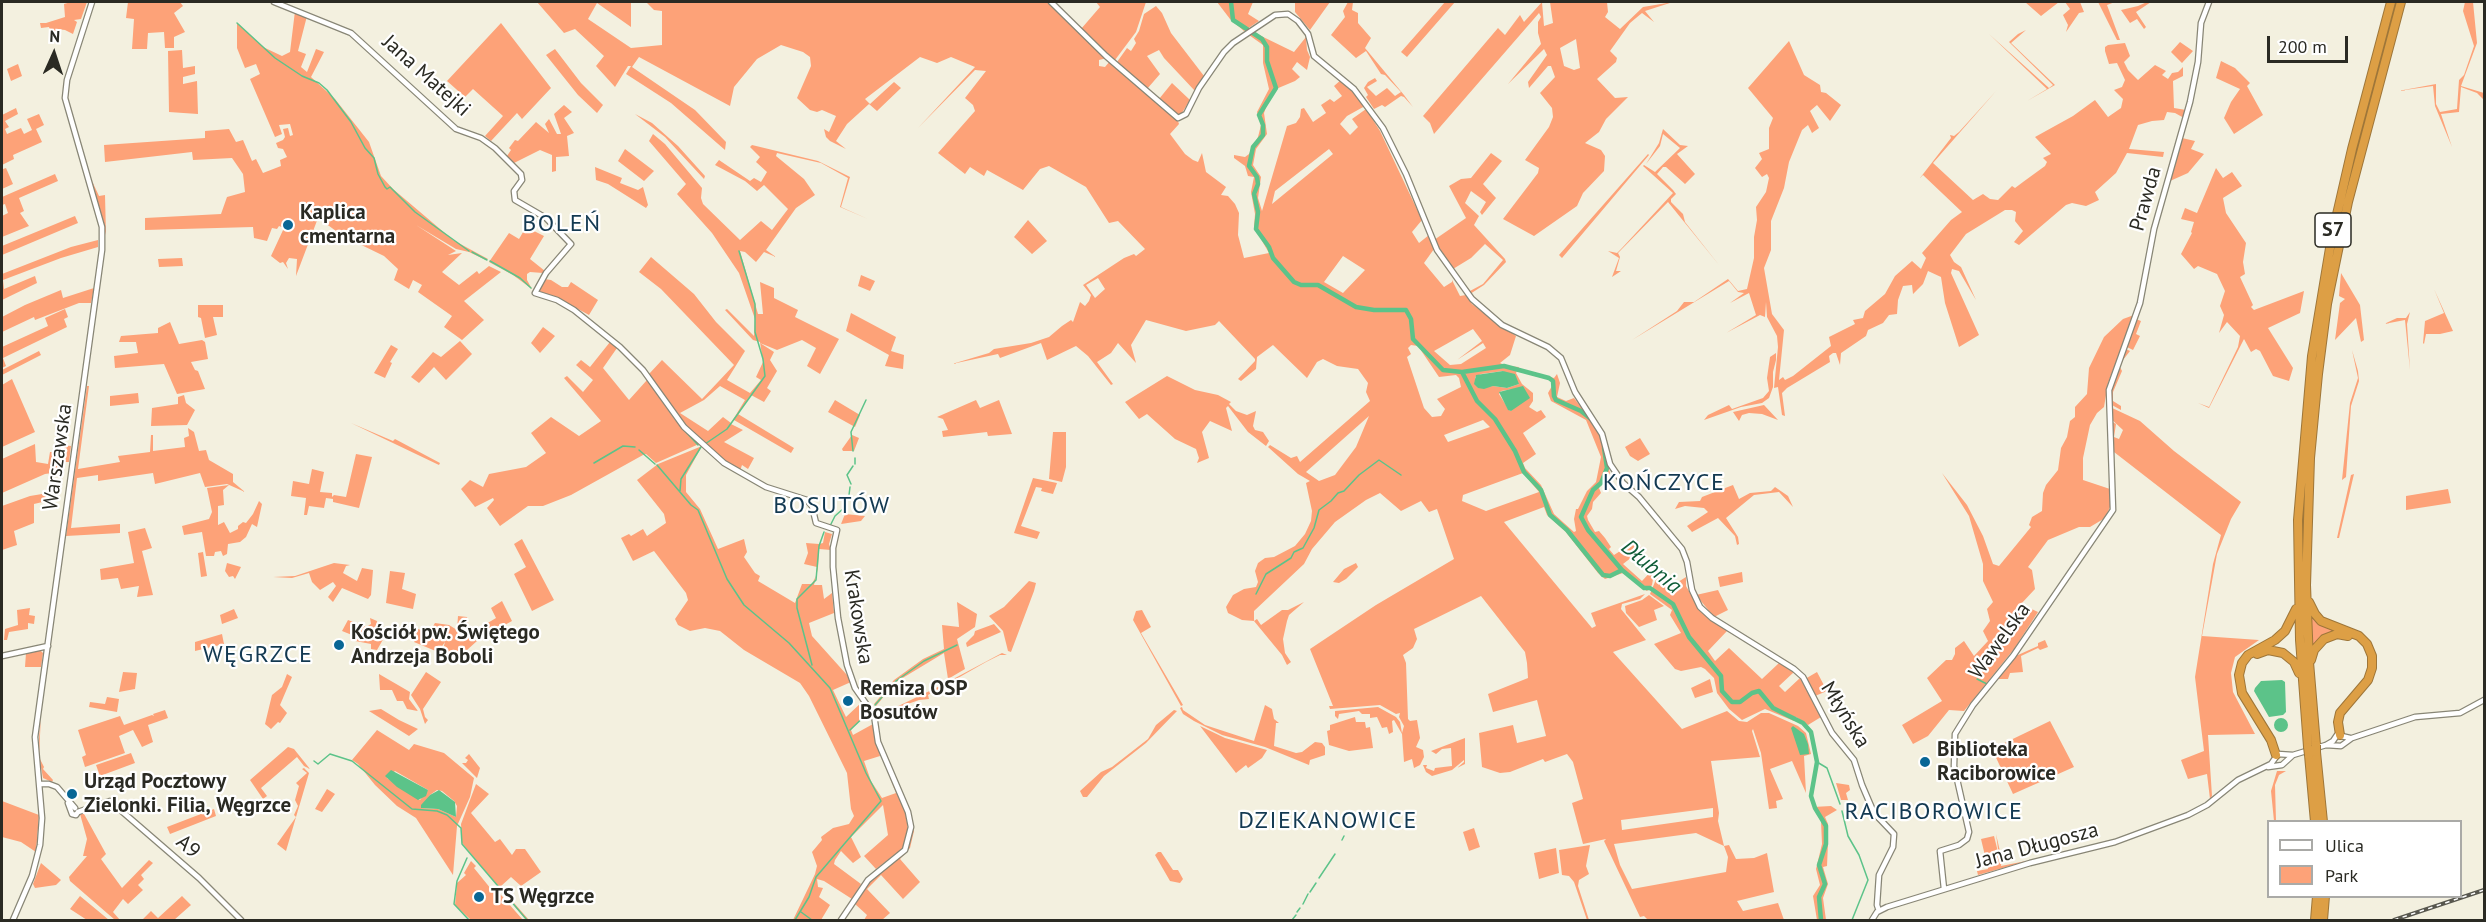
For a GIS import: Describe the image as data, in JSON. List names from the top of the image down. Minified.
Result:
{"streets":{"highway":["S7"],"street":["Jana Matejki","Prawda","Warszawska","Krakowska","Wawelska","Młyńska","Jana Długosza","A9"]},"crossings":[["Jana Matejki","Krakowska"],["Prawda","Wawelska"],["Warszawska","A9"],["Wawelska","Jana Długosza"],["Młyńska","Jana Długosza"]],"districts":["BOLEŃ","KOŃCZYCE","BOSUTÓW","WĘGRZCE","RACIBOROWICE","DZIEKANOWICE"],"water":["Dłubnia"],"places":["Kaplica cmentarna","Kościół pw. Świętego Andrzeja Boboli","Remiza OSP Bosutów","Biblioteka Raciborowice","Urząd Pocztowy Zielonki. Filia, Węgrzce","TS Węgrzce"],"legend":["Ulica","Park"],"scale_bar":"200 m","north":"top"}
